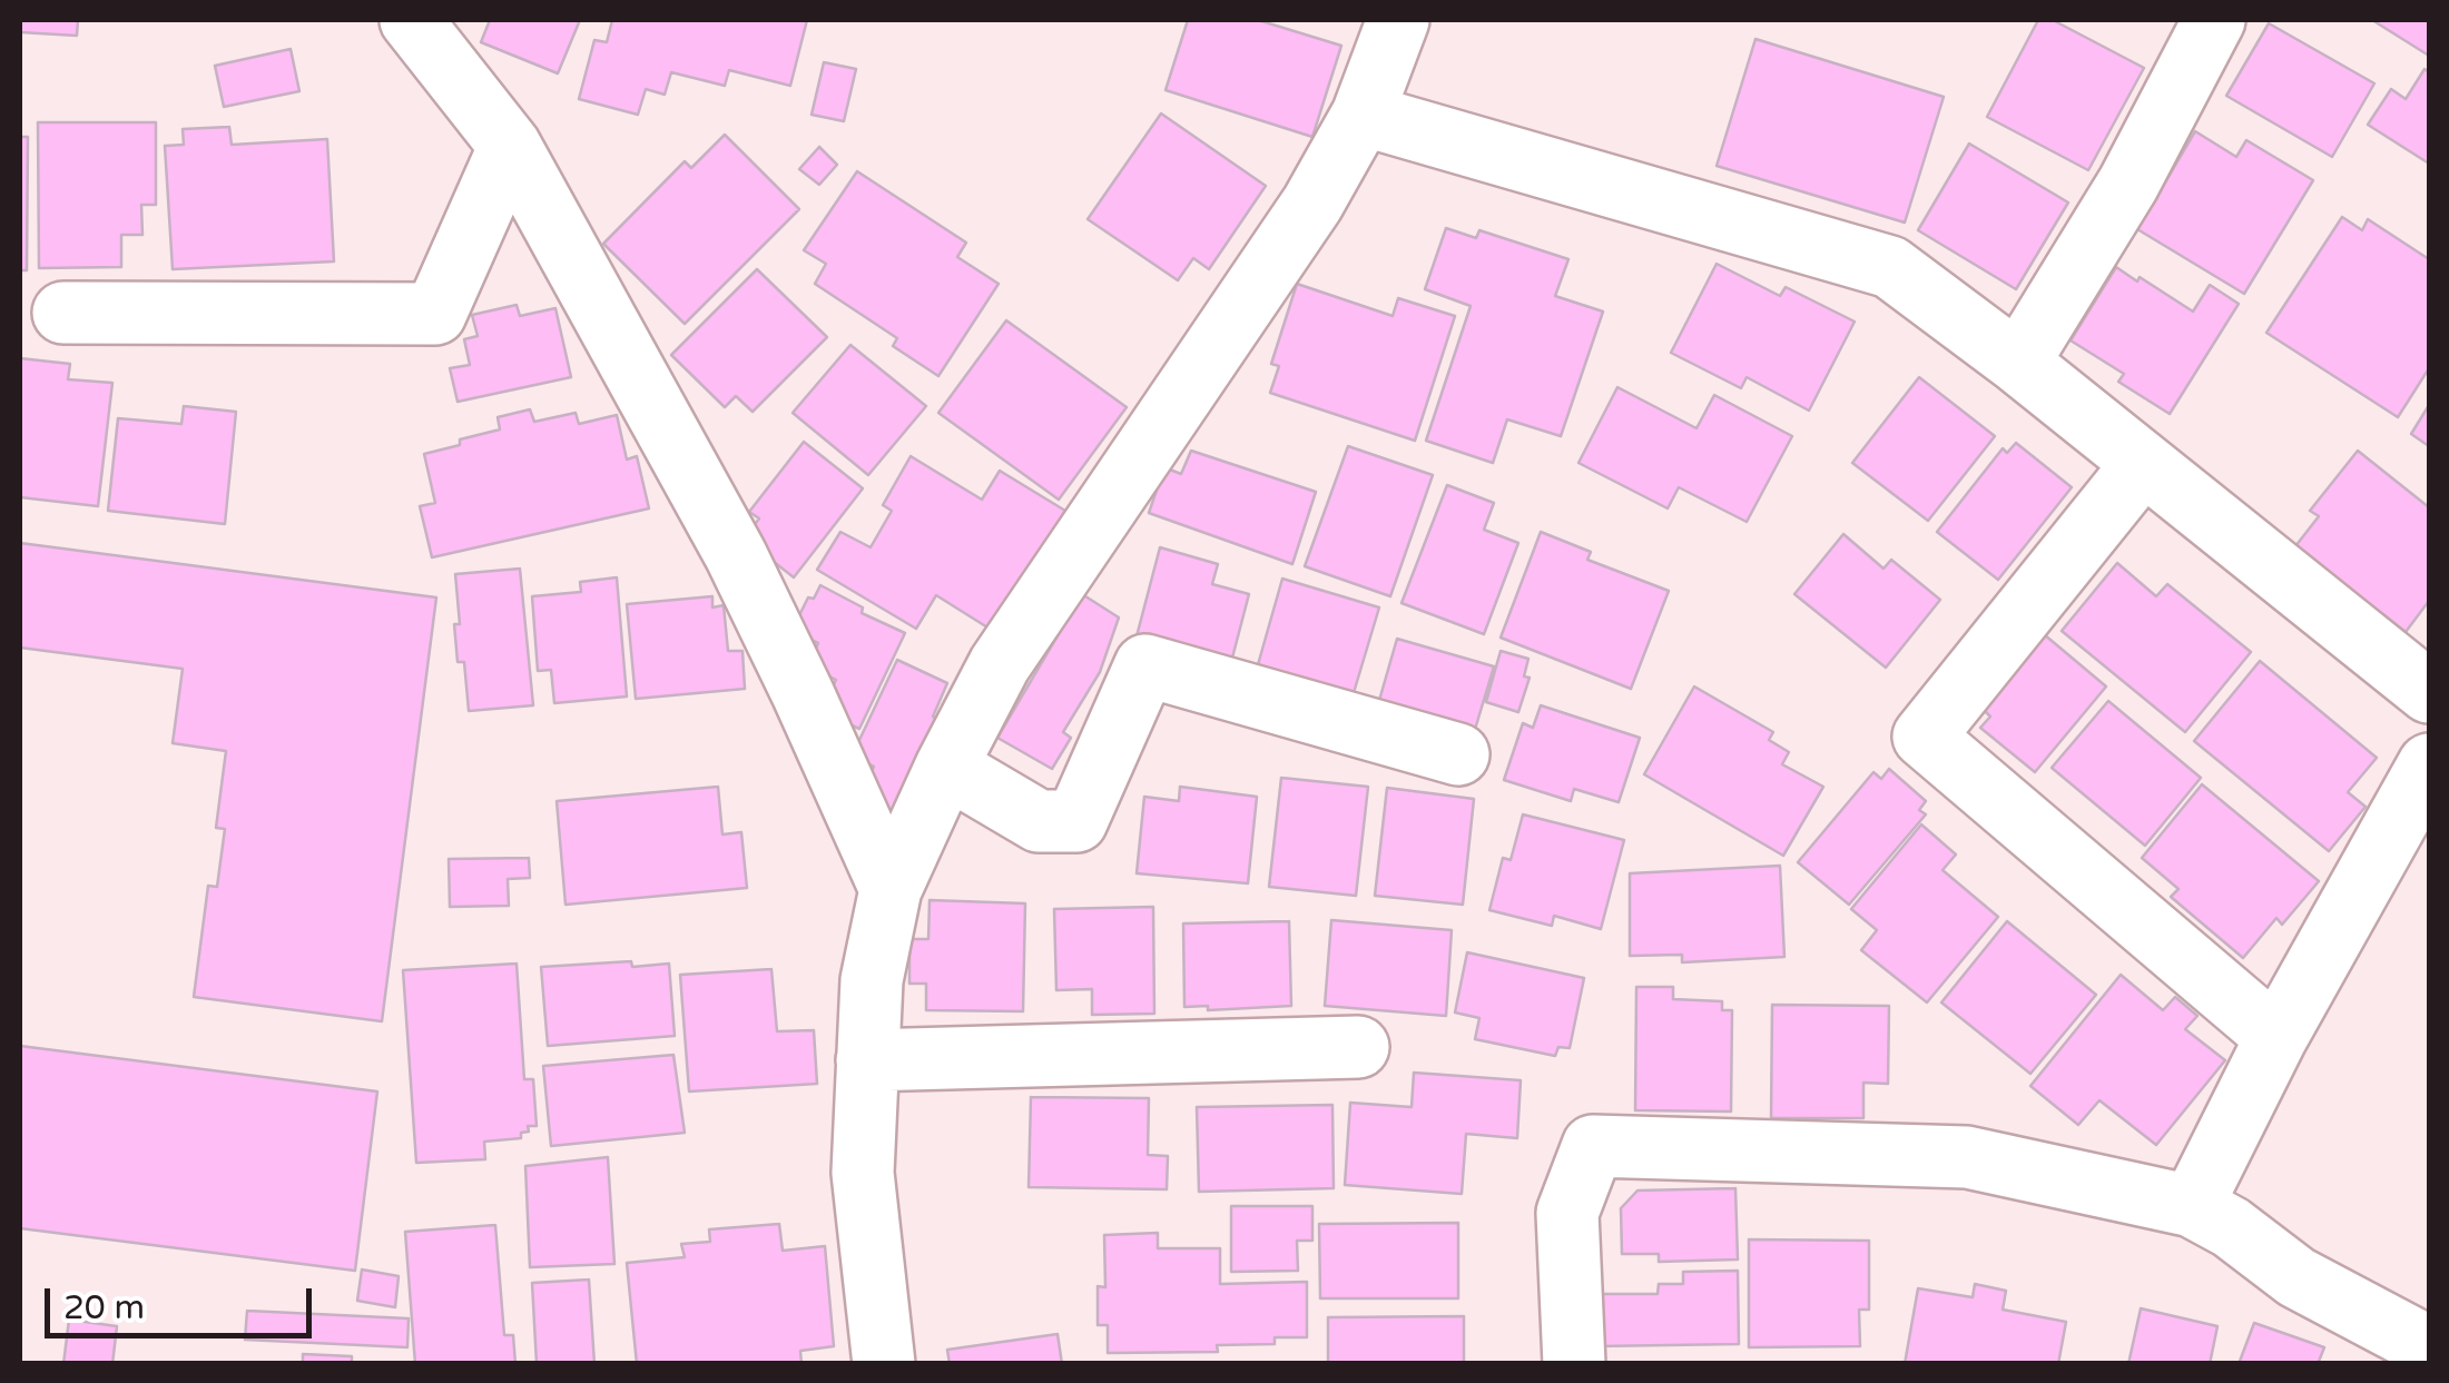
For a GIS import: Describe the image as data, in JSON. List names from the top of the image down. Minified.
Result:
{"scale_bar":"20 m"}
